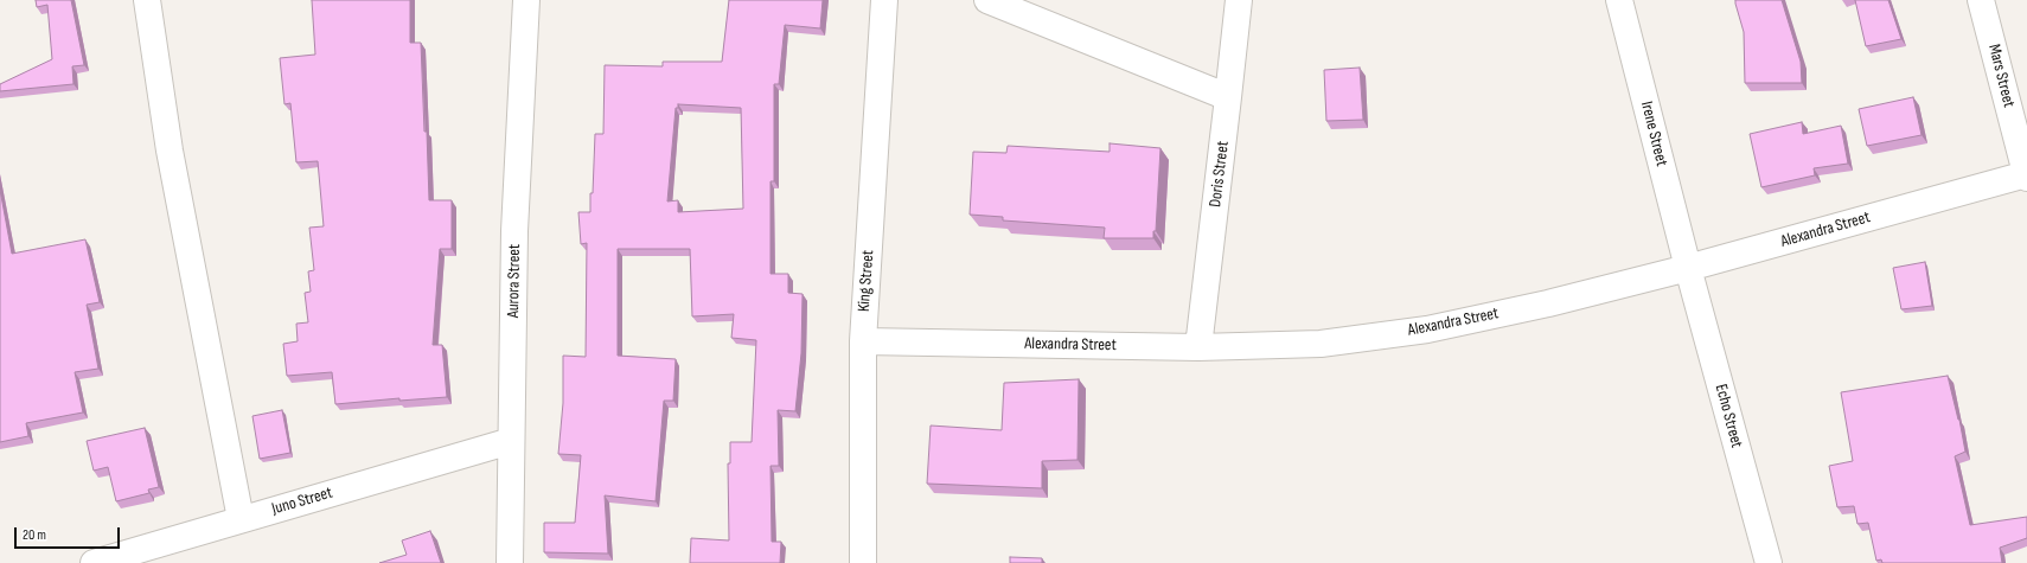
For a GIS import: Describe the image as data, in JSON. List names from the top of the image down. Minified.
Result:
{"streets":{"street":["Mars Street","Irene Street","Doris Street","Alexandra Street","Aurora Street","King Street","Echo Street","Juno Street"]},"crossings":[["Mars Street","Alexandra Street"],["Irene Street","Alexandra Street"],["Irene Street","Echo Street"],["Doris Street","Alexandra Street"],["Alexandra Street","King Street"],["Alexandra Street","Echo Street"],["Aurora Street","Juno Street"]],"scale_bar":"20 m"}
